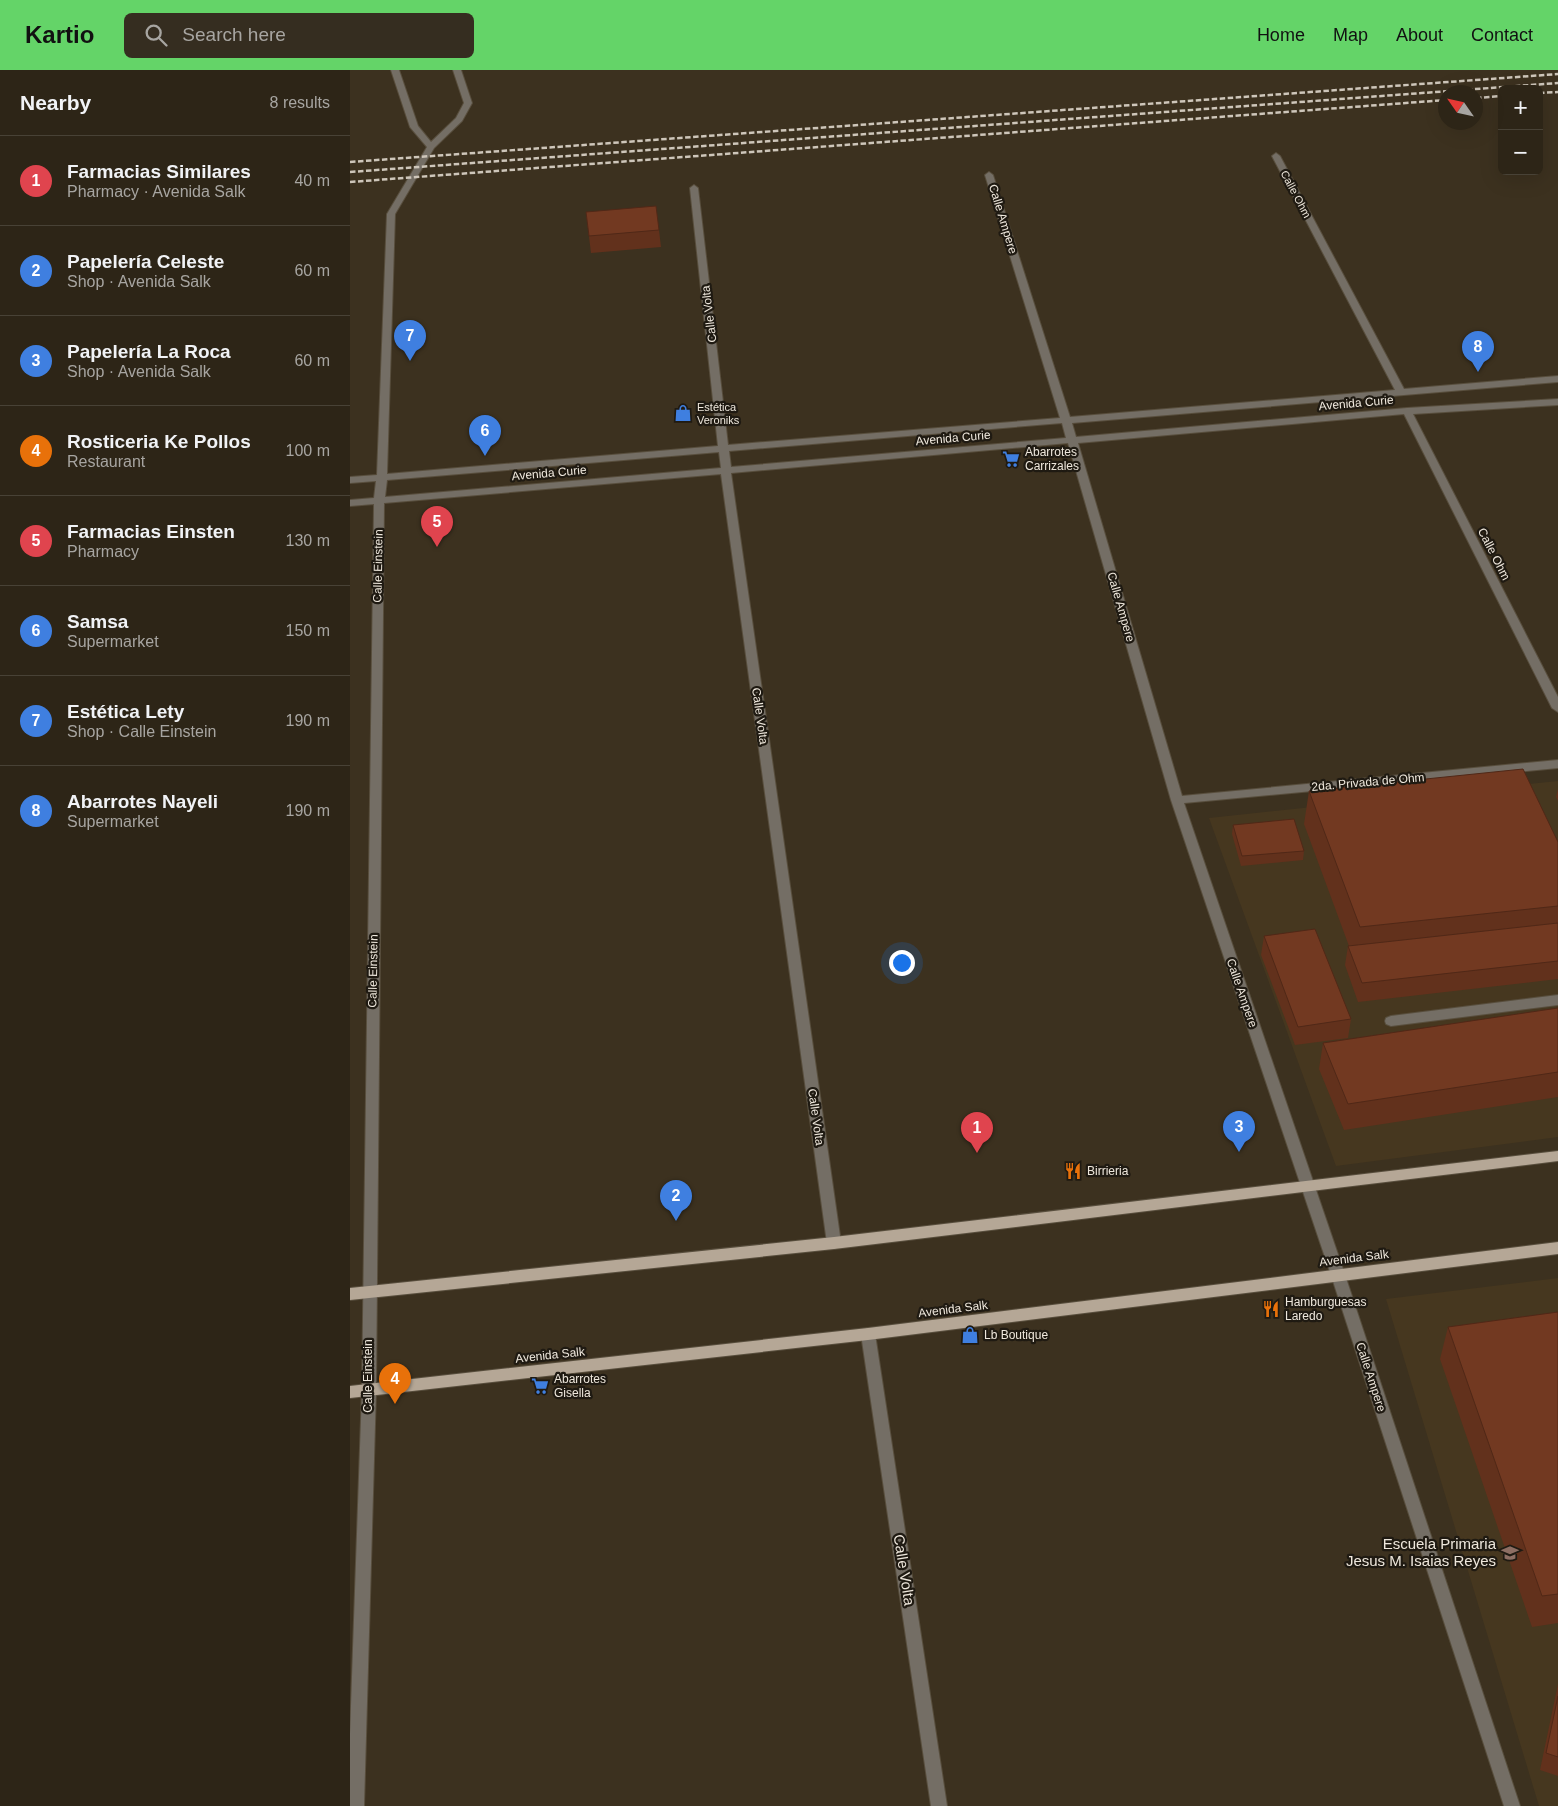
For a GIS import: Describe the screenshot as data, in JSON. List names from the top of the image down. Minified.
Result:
{"streets":{"main road":["Avenida Salk"],"street":["Calle Ohm","Calle Ampere","Calle Volta","Avenida Curie","Calle Einstein","2da. Privada de Ohm"]},"crossings":[["Calle Ohm","Avenida Curie"],["Calle Ampere","Avenida Curie"],["Calle Ampere","2da. Privada de Ohm"],["Calle Ampere","Avenida Salk"],["Calle Volta","Avenida Curie"],["Calle Volta","Avenida Salk"],["Avenida Curie","Calle Einstein"],["Calle Einstein","Avenida Salk"]],"places":{"shop":["Estética Veroniks","Lb Boutique"],"supermarket":["Abarrotes Carrizales","Abarrotes Gisella"],"restaurant":["Birrieria","Hamburguesas Laredo"],"school or university":["Escuela Primaria Jesus M. Isaias Reyes"]},"north":"top left","page":{"header":"Kartio","search":"Search here","nav":["Home","Map","About","Contact"],"heading":["Nearby","8 results"],"map_buttons":["+","−"],"list":[{"mark":"1","name":"Farmacias Similares","note":"Pharmacy · Avenida Salk","value":"40 m"},{"mark":"2","name":"Papelería Celeste","note":"Shop · Avenida Salk","value":"60 m"},{"mark":"3","name":"Papelería La Roca","note":"Shop · Avenida Salk","value":"60 m"},{"mark":"4","name":"Rosticeria Ke Pollos","note":"Restaurant","value":"100 m"},{"mark":"5","name":"Farmacias Einsten","note":"Pharmacy","value":"130 m"},{"mark":"6","name":"Samsa","note":"Supermarket","value":"150 m"},{"mark":"7","name":"Estética Lety","note":"Shop · Calle Einstein","value":"190 m"},{"mark":"8","name":"Abarrotes Nayeli","note":"Supermarket","value":"190 m"}],"pins":["7","8","6","5","3","1","2","4"]}}
